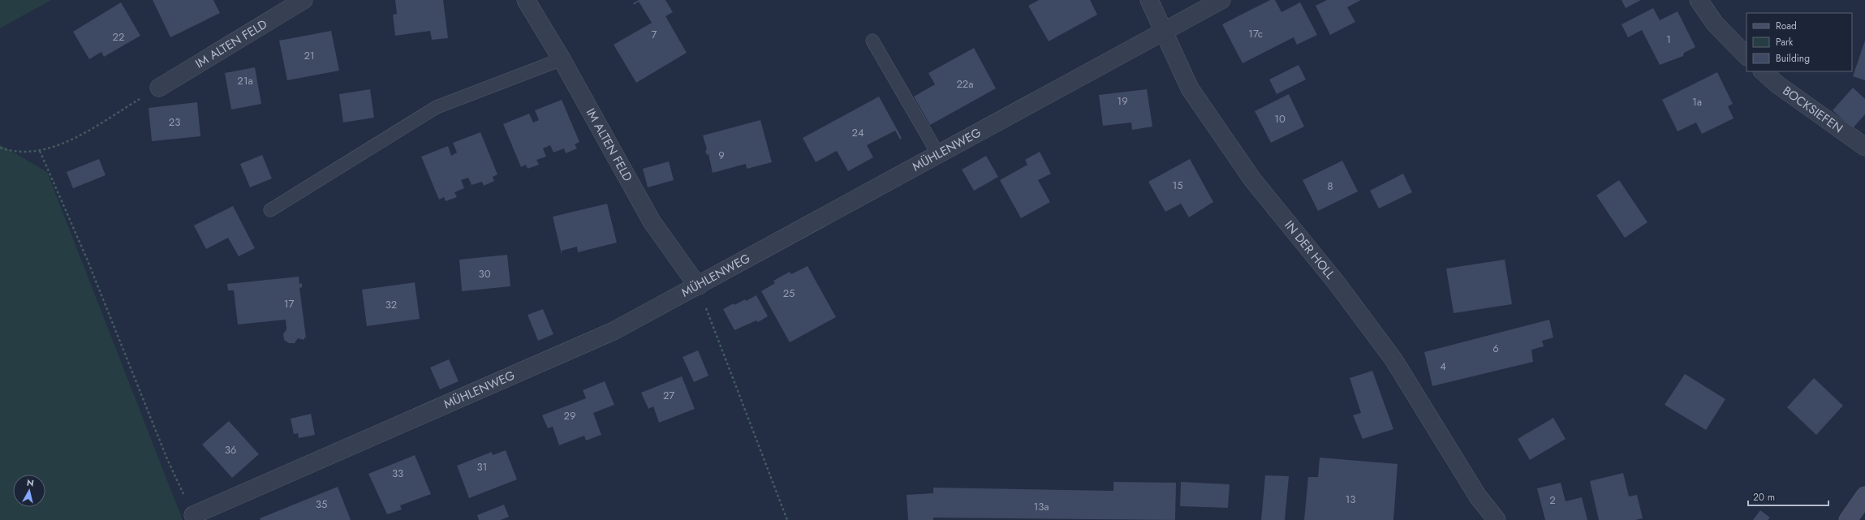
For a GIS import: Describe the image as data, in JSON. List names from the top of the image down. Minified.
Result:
{"streets":{"street":["IM ALTEN FELD","BOCKSIEFEN","MÜHLENWEG","IN DER HOLL"]},"crossings":[["IM ALTEN FELD","MÜHLENWEG"],["MÜHLENWEG","IN DER HOLL"]],"house_numbers":["17c","7","22","1","21","21a","22a","19","1a","10","23","24","9","15","8","30","25","17","32","6","4","27","29","36","31","33","13","2","35","13a"],"legend":["Road","Park","Building"],"scale_bar":"20 m","north":"top"}
